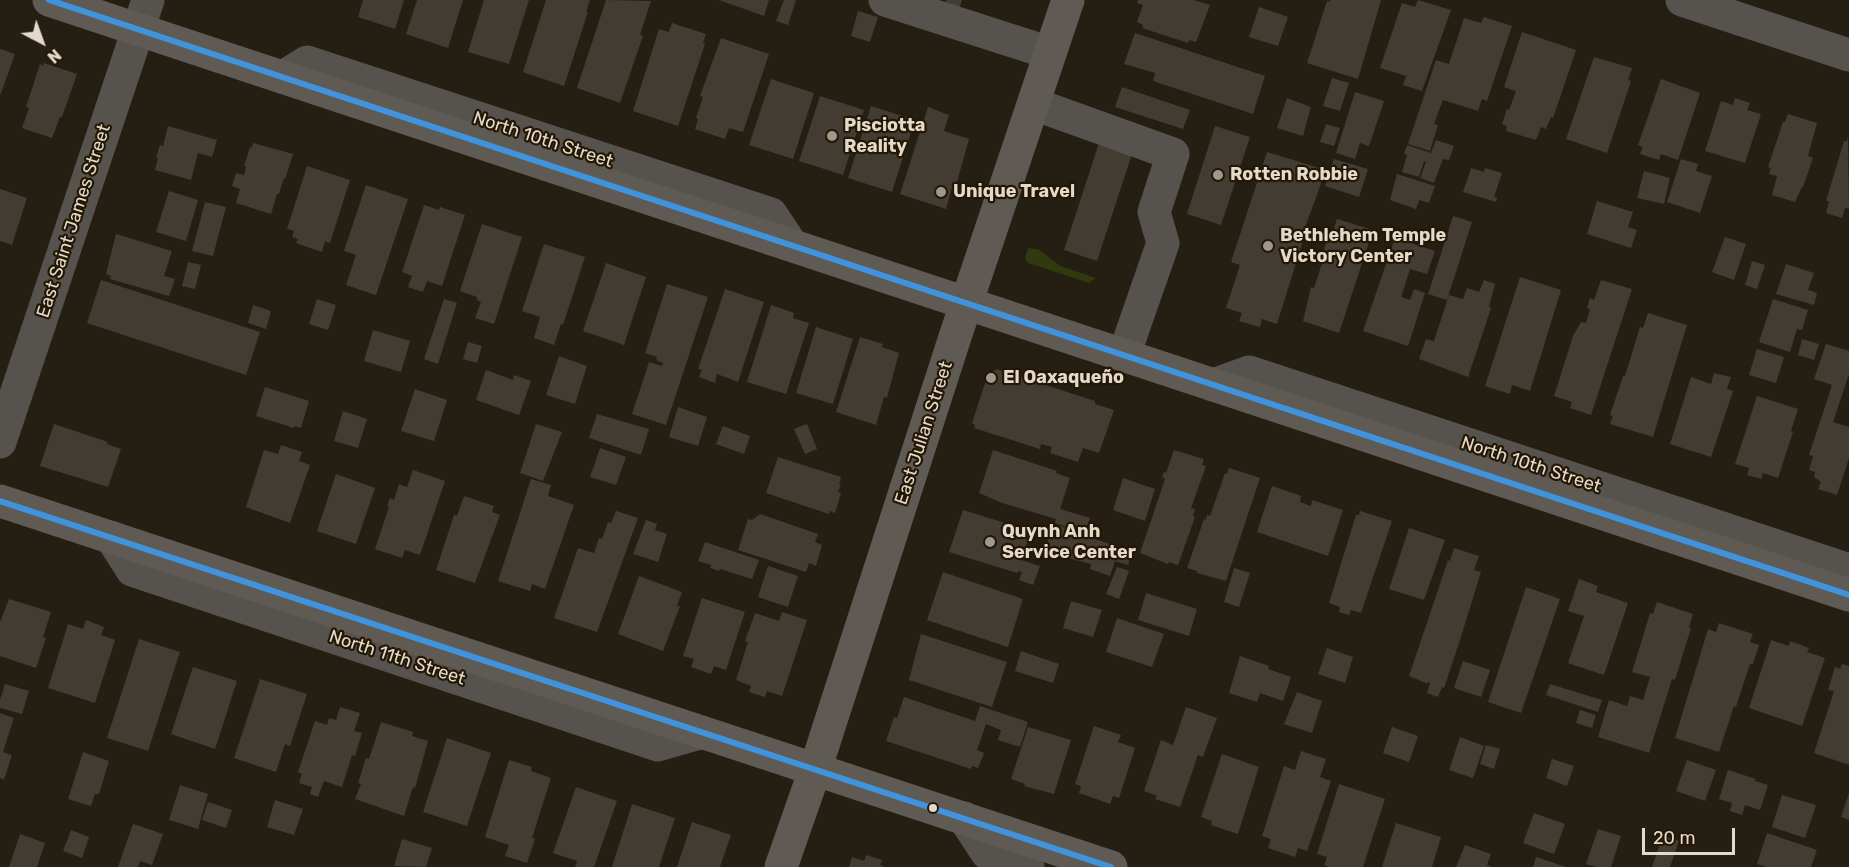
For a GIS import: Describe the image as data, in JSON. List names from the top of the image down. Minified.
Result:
{"streets":{"main road":["North 10th Street","East Julian Street","North 11th Street"],"street":["East Saint James Street"]},"crossings":[["North 10th Street","East Saint James Street"],["North 10th Street","East Julian Street"],["East Julian Street","North 11th Street"]],"places":["Pisciotta Reality","Rotten Robbie","Unique Travel","Bethlehem Temple Victory Center","El Oaxaqueño","Quynh Anh Service Center"],"scale_bar":"20 m","north":"bottom right"}
